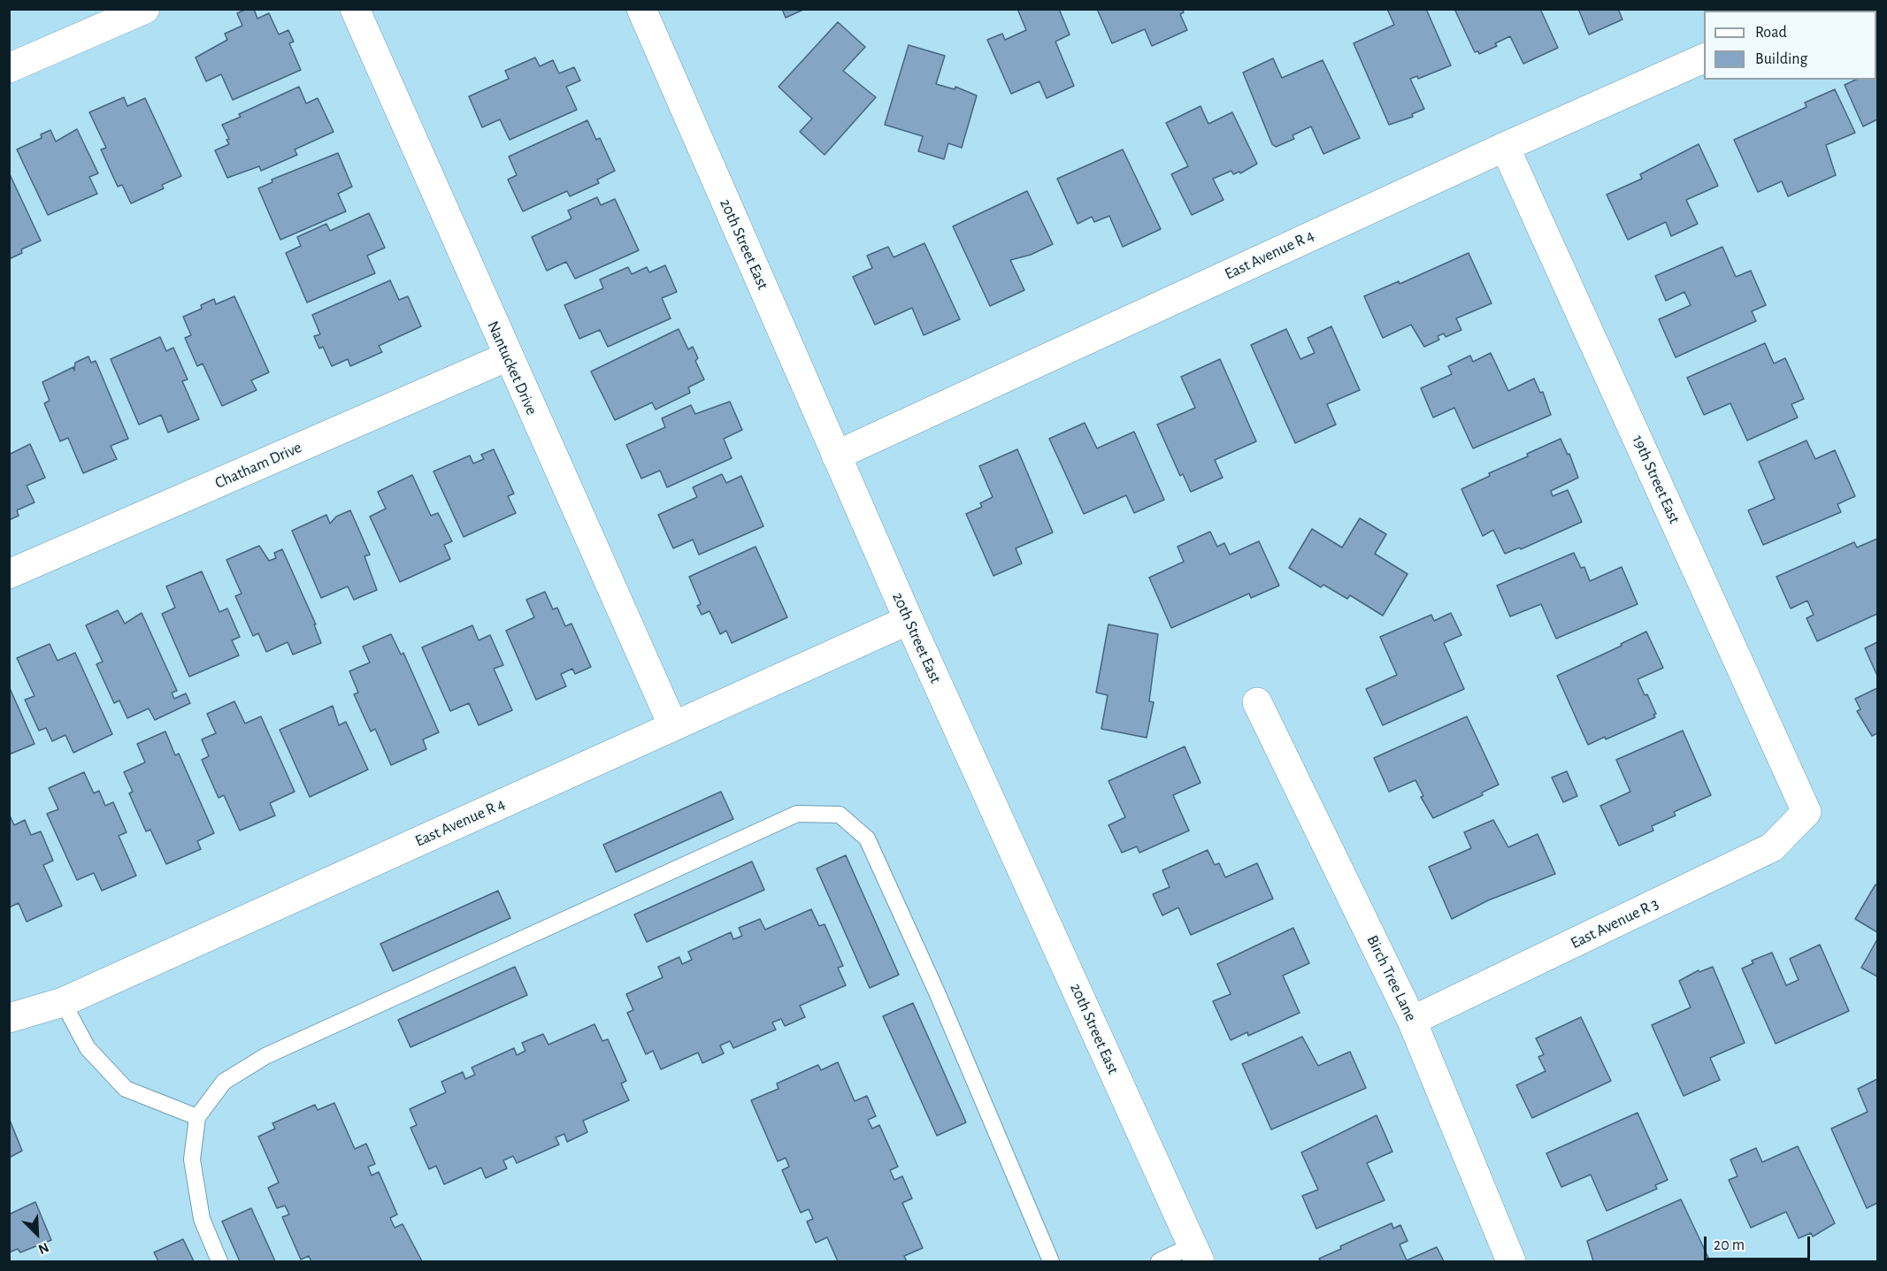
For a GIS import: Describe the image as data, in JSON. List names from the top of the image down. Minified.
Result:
{"streets":{"street":["20th Street East","East Avenue R 4","Nantucket Drive","Chatham Drive","19th Street East","East Avenue R 3","Birch Tree Lane"]},"crossings":[["20th Street East","East Avenue R 4"],["East Avenue R 4","Nantucket Drive"],["East Avenue R 4","19th Street East"],["Nantucket Drive","Chatham Drive"],["19th Street East","East Avenue R 3"],["East Avenue R 3","Birch Tree Lane"]],"legend":["Road","Building"],"scale_bar":"20 m","north":"bottom right"}
